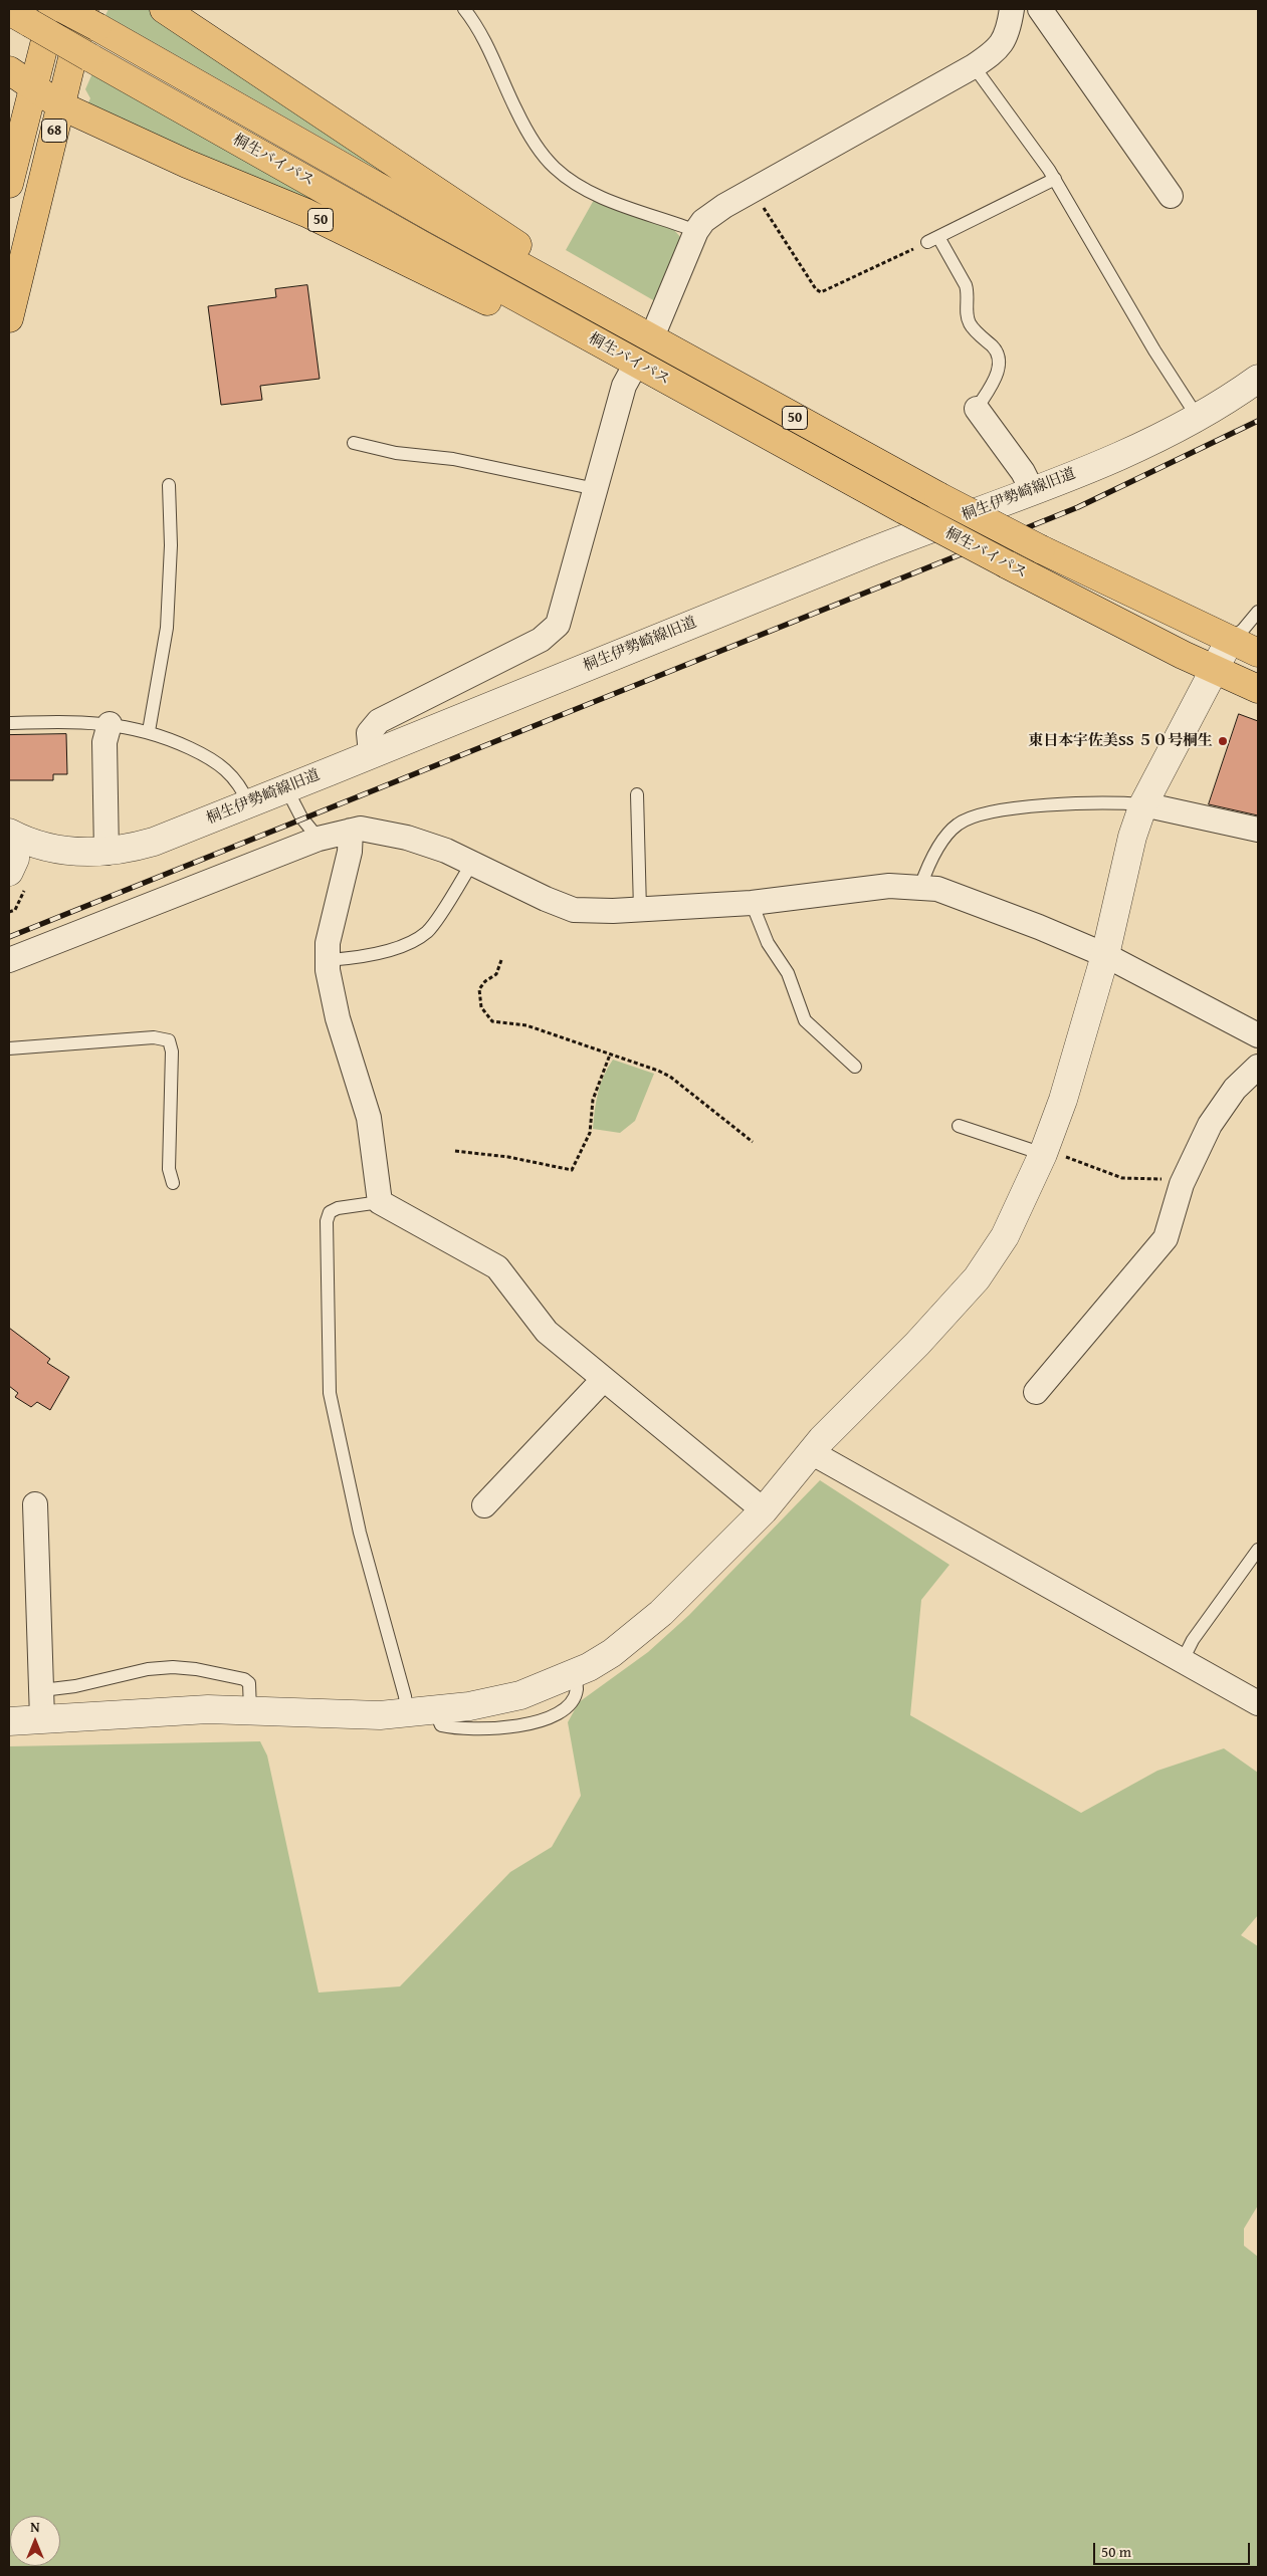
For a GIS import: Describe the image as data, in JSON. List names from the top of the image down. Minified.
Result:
{"streets":{"main road":["68","桐生バイパス","50"],"street":["桐生伊勢崎線旧道"]},"crossings":[["68","桐生バイパス"],["68","50"],["桐生バイパス","50"]],"places":["東日本宇佐美SS ５０号桐生"],"scale_bar":"50 m","north":"top"}
